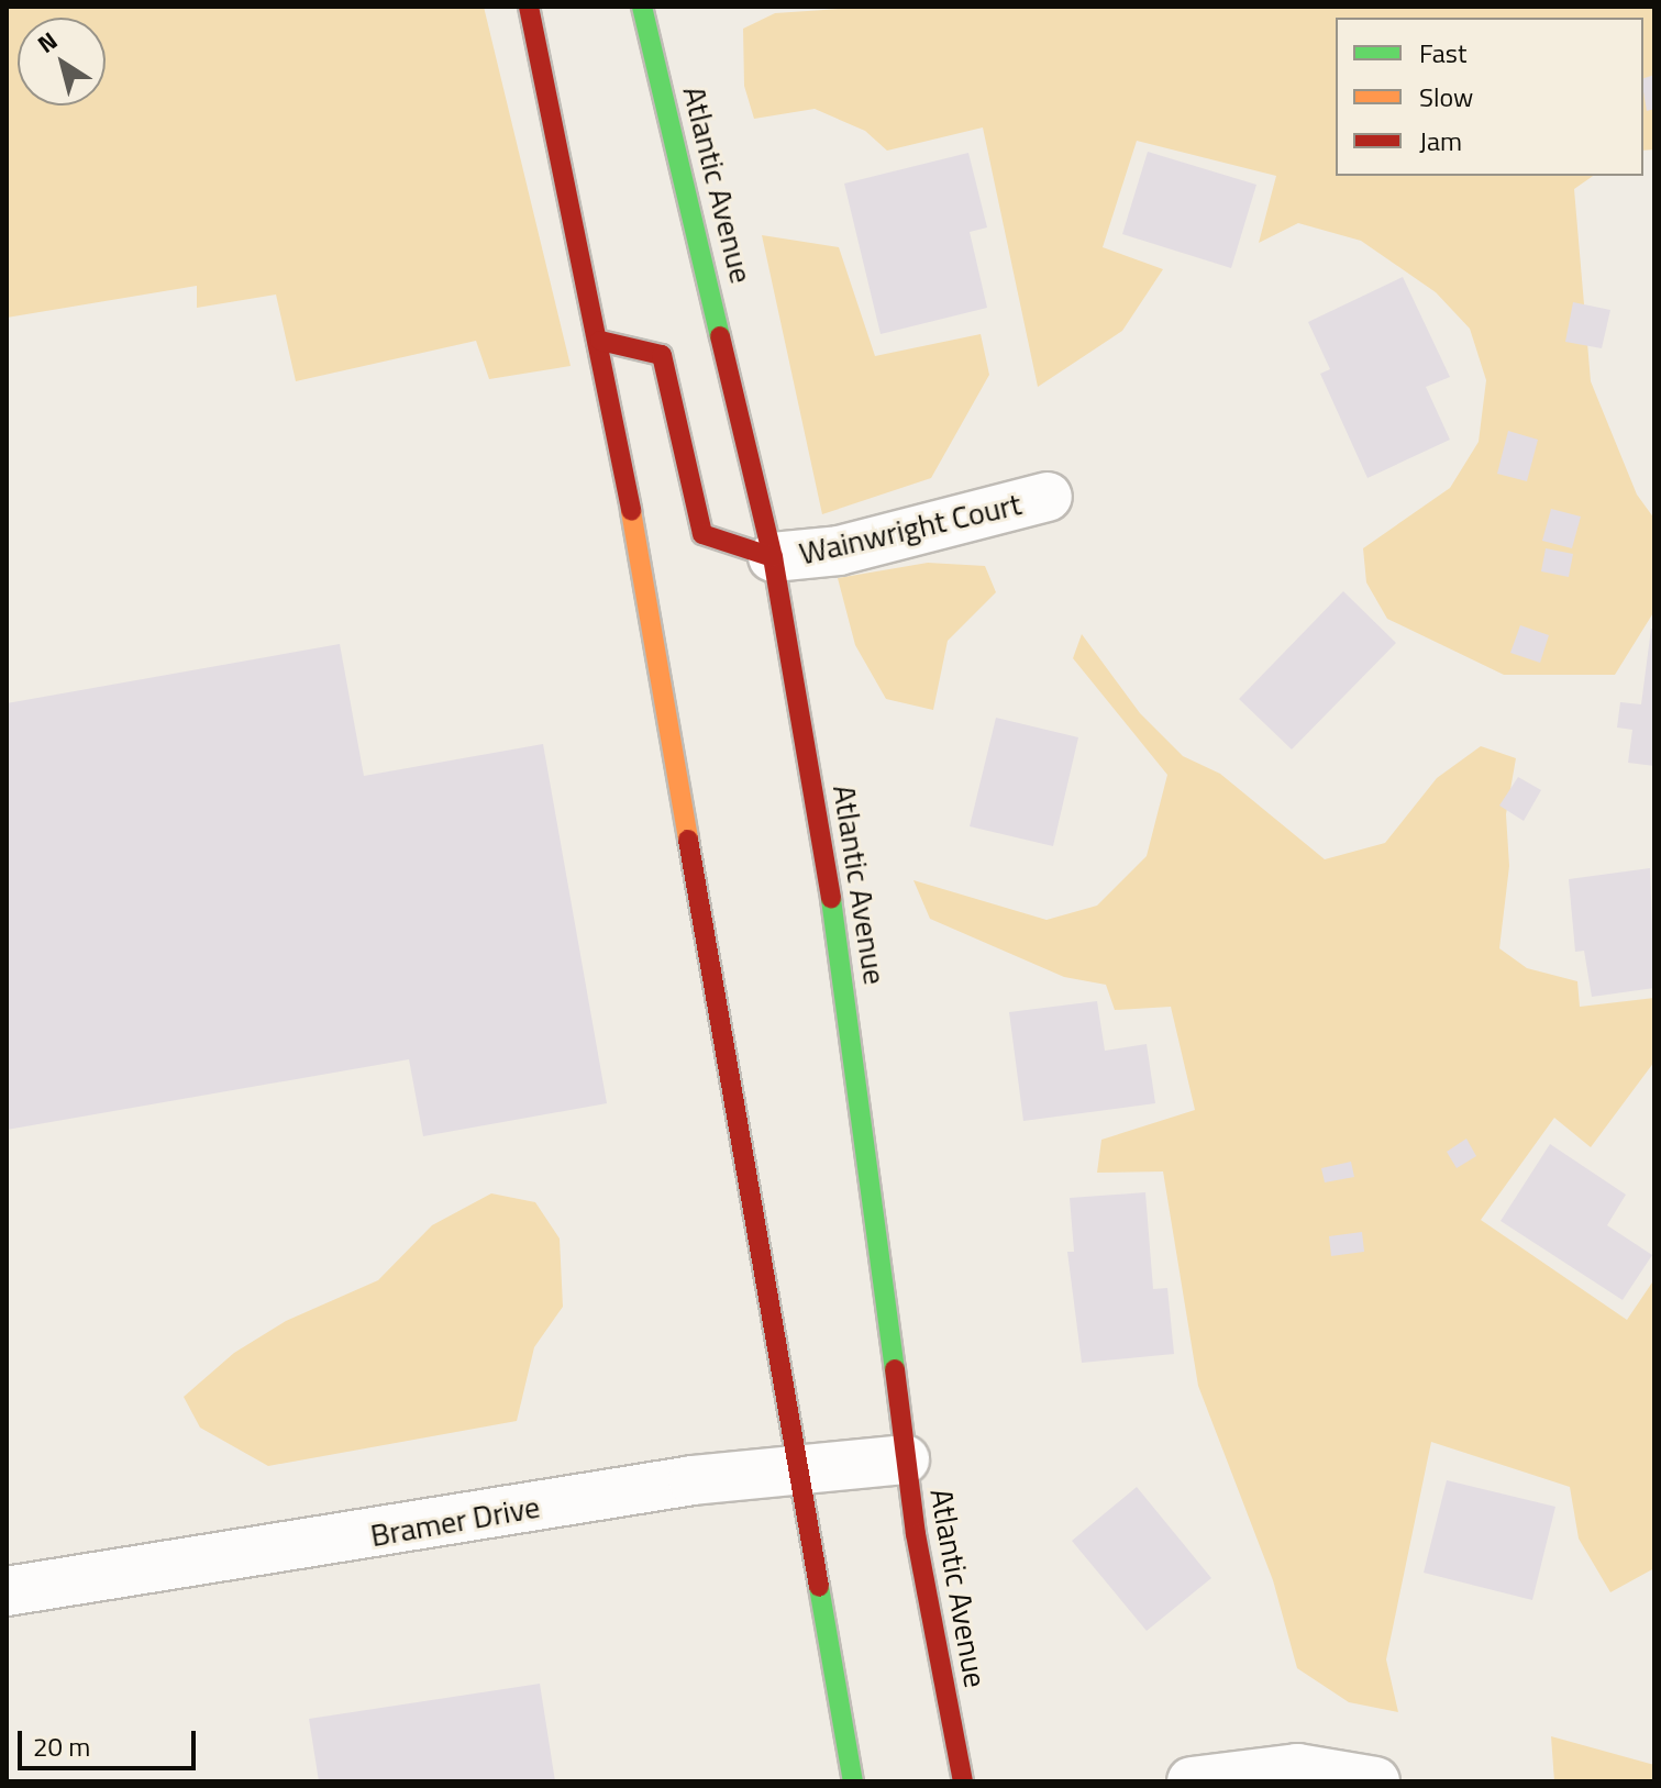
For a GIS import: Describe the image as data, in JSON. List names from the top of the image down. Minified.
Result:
{"streets":{"main road":["Atlantic Avenue"],"street":["Wainwright Court","Bramer Drive"]},"crossings":[["Atlantic Avenue","Wainwright Court"],["Atlantic Avenue","Bramer Drive"]],"legend":["Fast","Slow","Jam"],"scale_bar":"20 m","north":"top left"}
